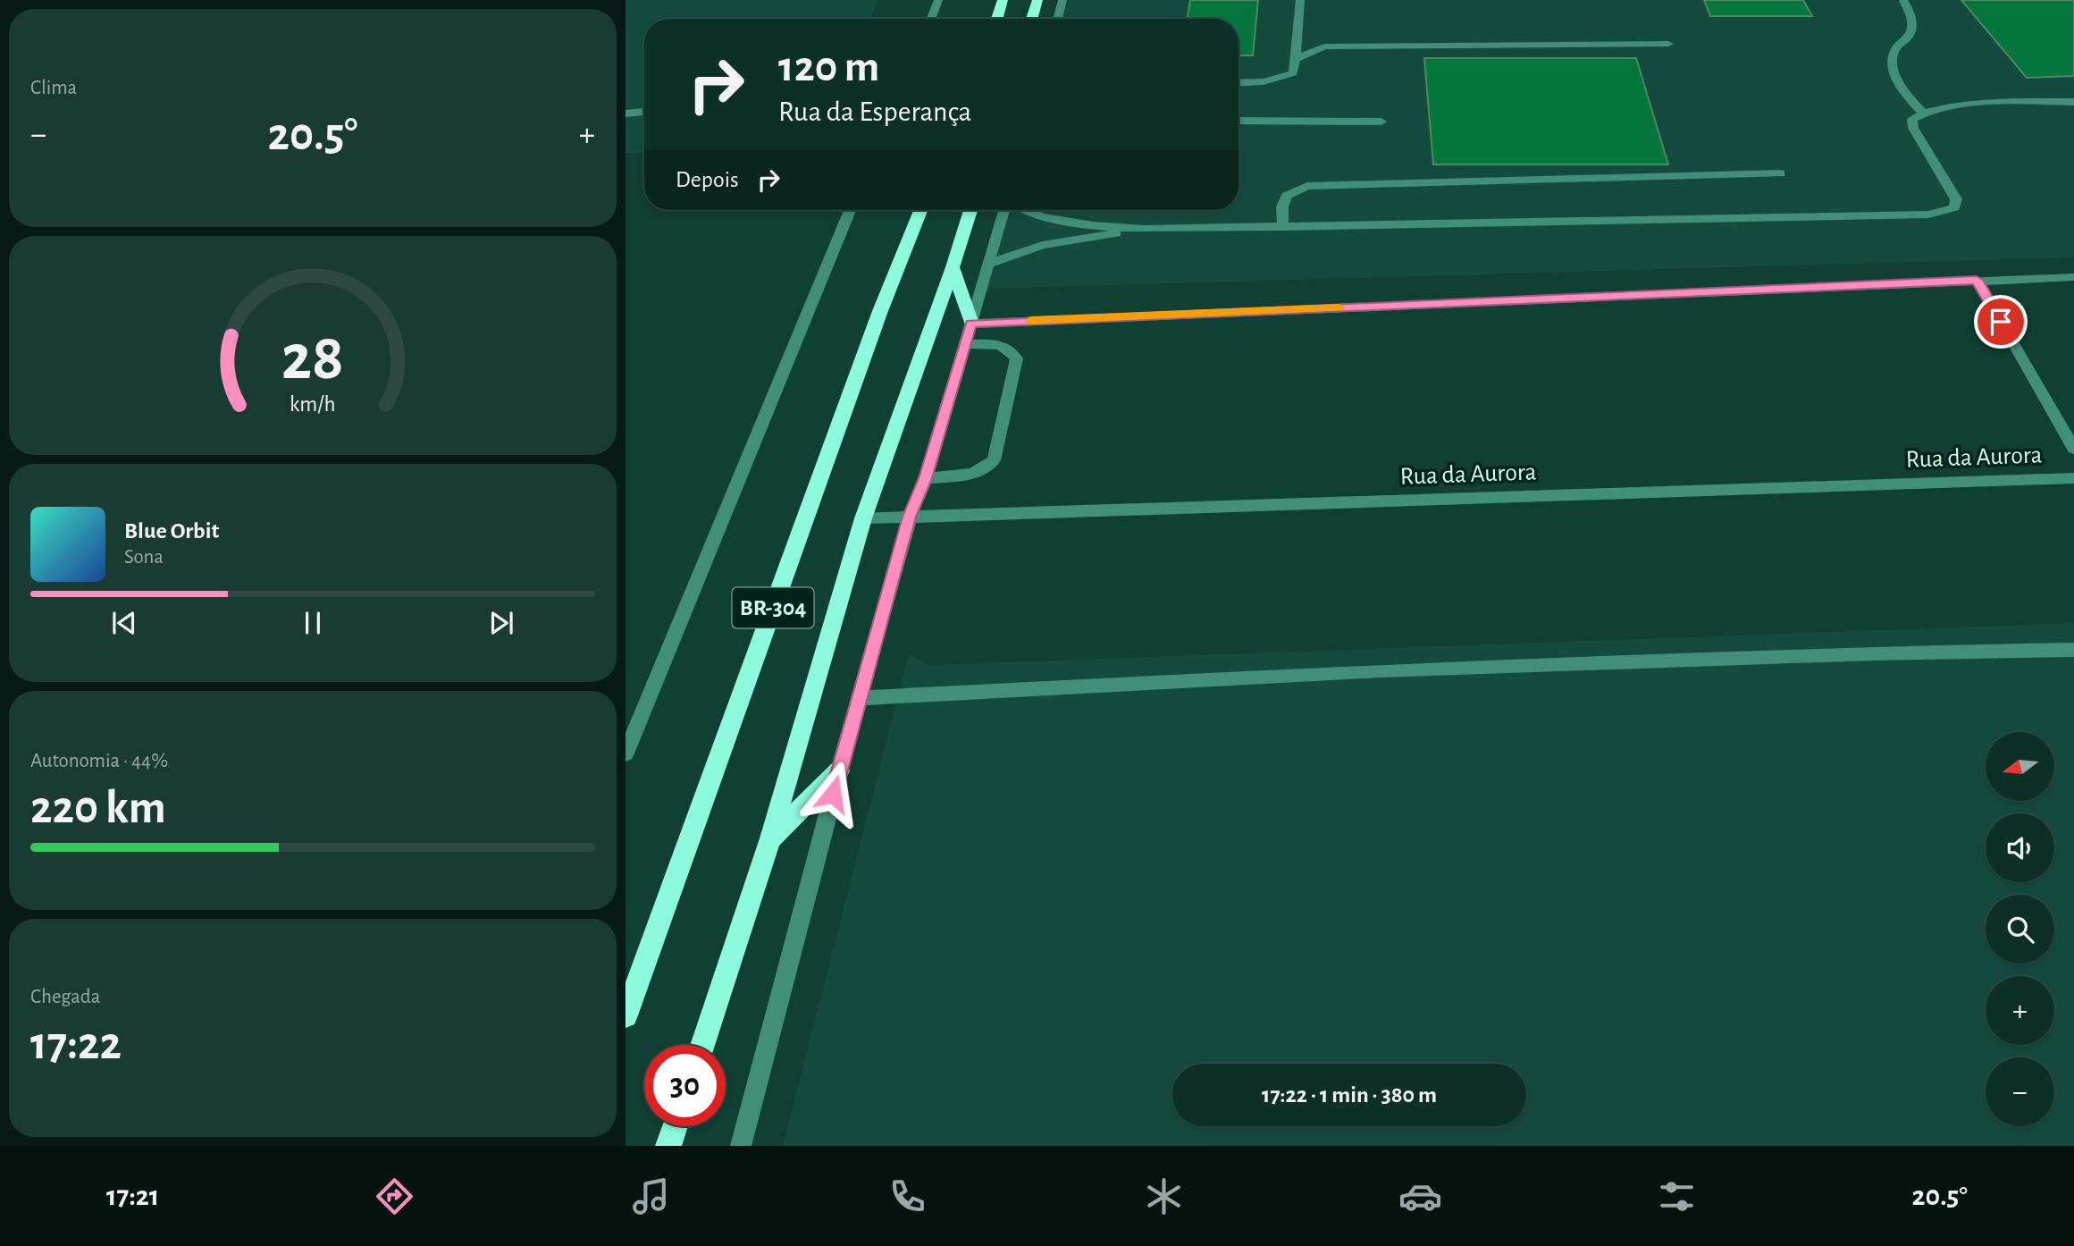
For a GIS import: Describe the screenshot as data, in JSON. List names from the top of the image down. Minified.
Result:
{"streets":{"highway":["BR-304"],"street":["Rua da Aurora"]},"crossings":[["Rua da Aurora","BR-304"]],"north":"left","page":{"tile":["Clima",["Autonomia · 44%","220 km"],["Chegada","17:22"]],"turn":["120 m","Rua da Esperança"],"heat":["−","20.5°","+"],"then":"Depois","song":["Blue Orbit","Sona"],"map_buttons":["+","−"],"limit":"30","trip":"17:22 · 1 min · 380 m","tabs":["17:21","20.5°"],"gauge":["28","km/h"]}}
